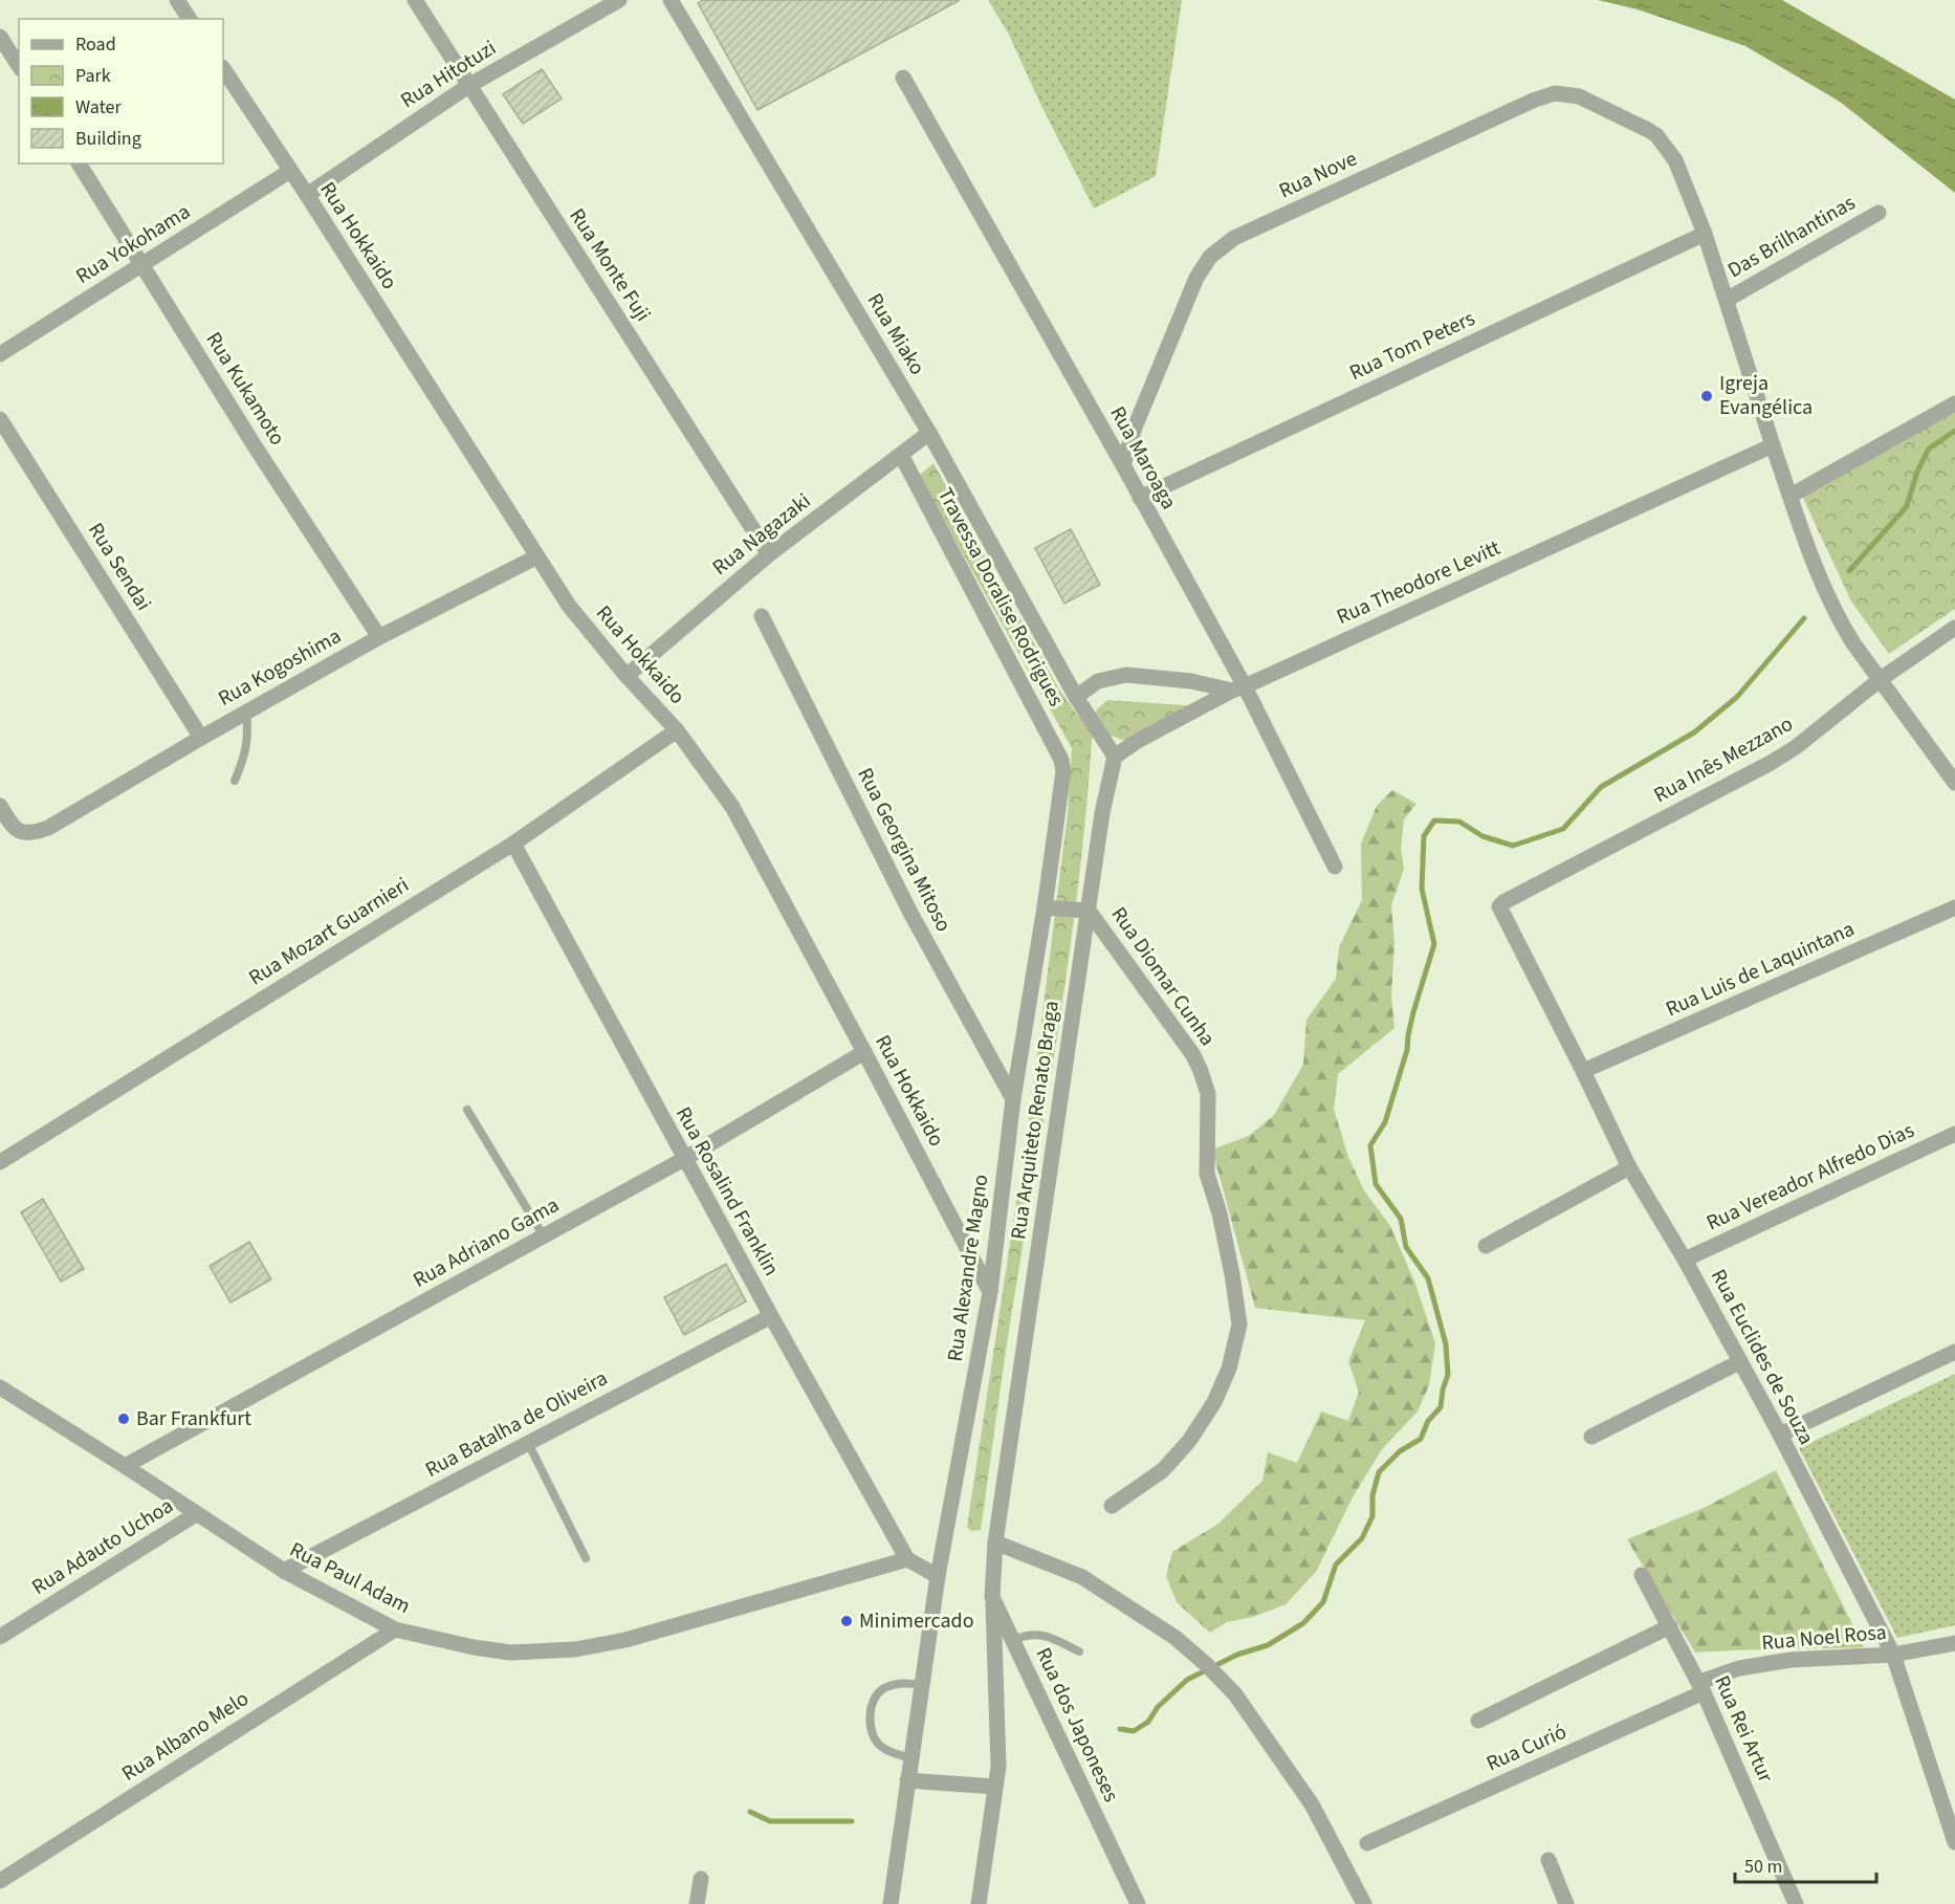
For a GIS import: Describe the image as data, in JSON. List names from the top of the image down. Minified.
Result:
{"streets":{"street":["Rua Hitotuzi","Rua Nove","Rua Hokkaido","Das Brilhantinas","Rua Yokohama","Rua Monte Fuji","Rua Miako","Rua Tom Peters","Rua Kukamoto","Rua Maroaga","Rua Nagazaki","Rua Sendai","Rua Theodore Levitt","Travessa Doralise Rodrigues","Rua Kogoshima","Rua Inês Mezzano","Rua Georgina Mitoso","Rua Mozart Guarnieri","Rua Luis de Laquintana","Rua Diomar Cunha","Rua Arquiteto Renato Braga","Rua Vereador Alfredo Dias","Rua Rosalind Franklin","Rua Adriano Gama","Rua Alexandre Magno","Rua Euclides de Souza","Rua Batalha de Oliveira","Rua Adauto Uchoa","Rua Paul Adam","Rua Noel Rosa","Rua dos Japoneses","Rua Rei Artur","Rua Albano Melo","Rua Curió"]},"crossings":[["Rua Hitotuzi","Rua Hokkaido"],["Rua Hitotuzi","Rua Monte Fuji"],["Rua Nove","Rua Tom Peters"],["Rua Nove","Rua Maroaga"],["Rua Hokkaido","Rua Yokohama"],["Rua Hokkaido","Rua Nagazaki"],["Rua Hokkaido","Rua Kogoshima"],["Rua Hokkaido","Rua Mozart Guarnieri"],["Rua Hokkaido","Rua Adriano Gama"],["Rua Hokkaido","Rua Alexandre Magno"],["Rua Yokohama","Rua Kukamoto"],["Rua Monte Fuji","Rua Nagazaki"],["Rua Miako","Rua Nagazaki"],["Rua Tom Peters","Rua Maroaga"],["Rua Kukamoto","Rua Kogoshima"],["Rua Maroaga","Rua Theodore Levitt"],["Rua Nagazaki","Travessa Doralise Rodrigues"],["Rua Sendai","Rua Kogoshima"],["Rua Theodore Levitt","Rua Arquiteto Renato Braga"],["Travessa Doralise Rodrigues","Rua Alexandre Magno"],["Rua Inês Mezzano","Rua Euclides de Souza"],["Rua Georgina Mitoso","Rua Alexandre Magno"],["Rua Mozart Guarnieri","Rua Rosalind Franklin"],["Rua Luis de Laquintana","Rua Euclides de Souza"],["Rua Diomar Cunha","Rua Arquiteto Renato Braga"],["Rua Arquiteto Renato Braga","Rua dos Japoneses"],["Rua Vereador Alfredo Dias","Rua Euclides de Souza"],["Rua Rosalind Franklin","Rua Adriano Gama"],["Rua Rosalind Franklin","Rua Batalha de Oliveira"],["Rua Rosalind Franklin","Rua Paul Adam"],["Rua Adriano Gama","Rua Paul Adam"],["Rua Euclides de Souza","Rua Noel Rosa"],["Rua Batalha de Oliveira","Rua Paul Adam"],["Rua Adauto Uchoa","Rua Paul Adam"],["Rua Paul Adam","Rua Albano Melo"],["Rua Noel Rosa","Rua Rei Artur"],["Rua Noel Rosa","Rua Curió"],["Rua Rei Artur","Rua Curió"]],"places":["Igreja Evangélica","Bar Frankfurt","Minimercado"],"legend":["Road","Park","Water","Building"],"scale_bar":"50 m"}
